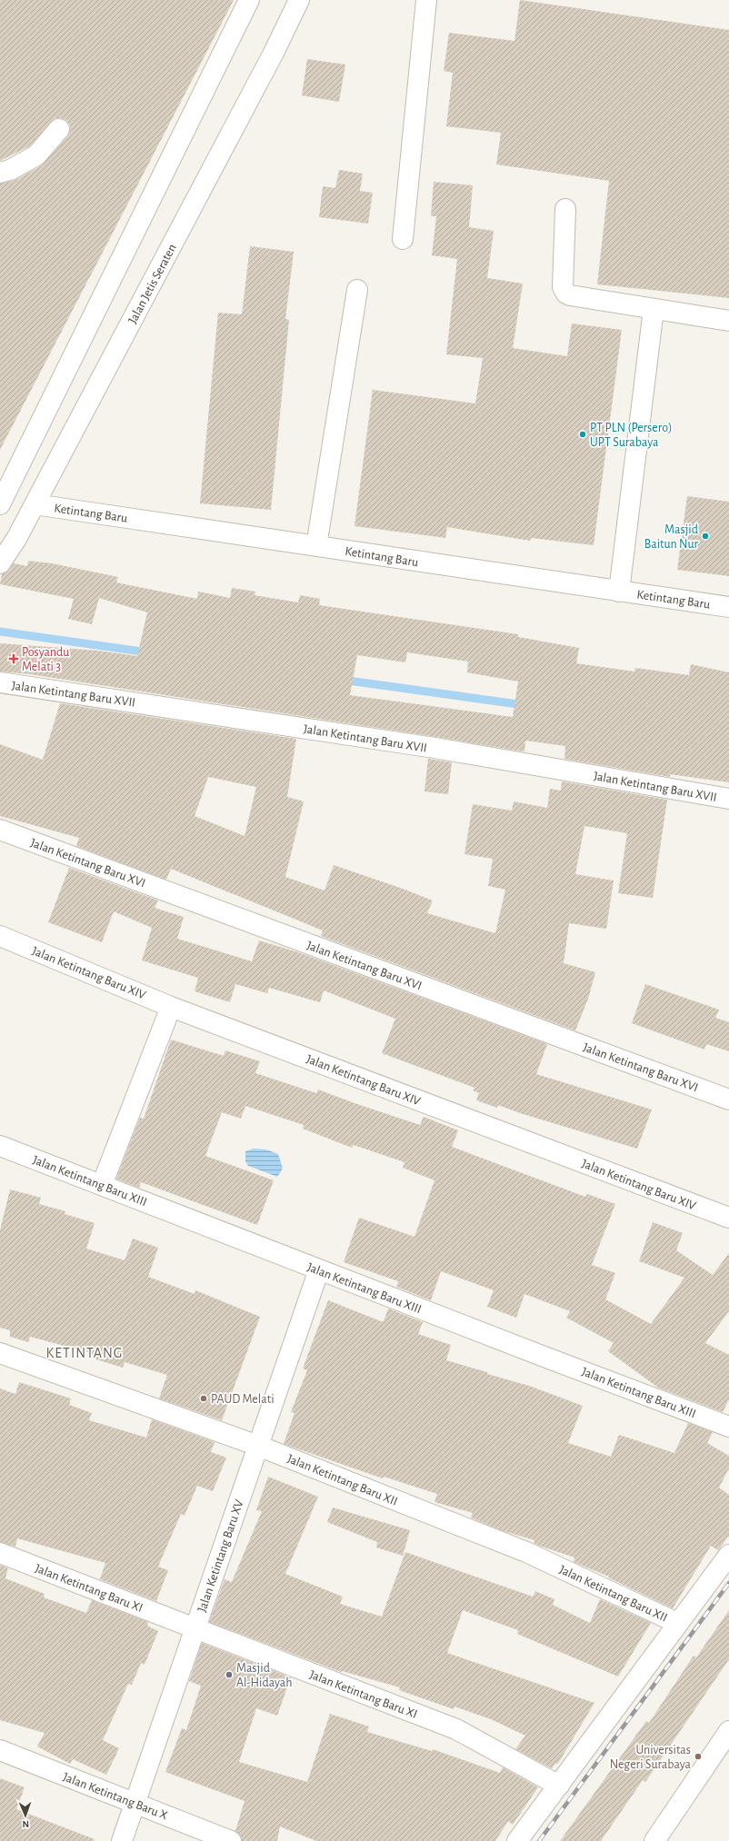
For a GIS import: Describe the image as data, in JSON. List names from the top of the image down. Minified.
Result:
{"streets":{"street":["Jalan Jetis Seraten","Ketintang Baru","Jalan Ketintang Baru XVII","Jalan Ketintang Baru XVI","Jalan Ketintang Baru XIV","Jalan Ketintang Baru XIII","Jalan Ketintang Baru XII","Jalan Ketintang Baru XV","Jalan Ketintang Baru XI","Jalan Ketintang Baru X"]},"crossings":[["Jalan Jetis Seraten","Ketintang Baru"],["Jalan Ketintang Baru XIII","Jalan Ketintang Baru XV"],["Jalan Ketintang Baru XII","Jalan Ketintang Baru XV"],["Jalan Ketintang Baru XV","Jalan Ketintang Baru XI"],["Jalan Ketintang Baru XV","Jalan Ketintang Baru X"]],"districts":["KETINTANG"],"places":{"other":["PT PLN (Persero) UPT Surabaya","Masjid Baitun Nur","PAUD Melati","Masjid Al-Hidayah","Universitas Negeri Surabaya"],"health":["Posyandu Melati 3"]},"north":"bottom"}
